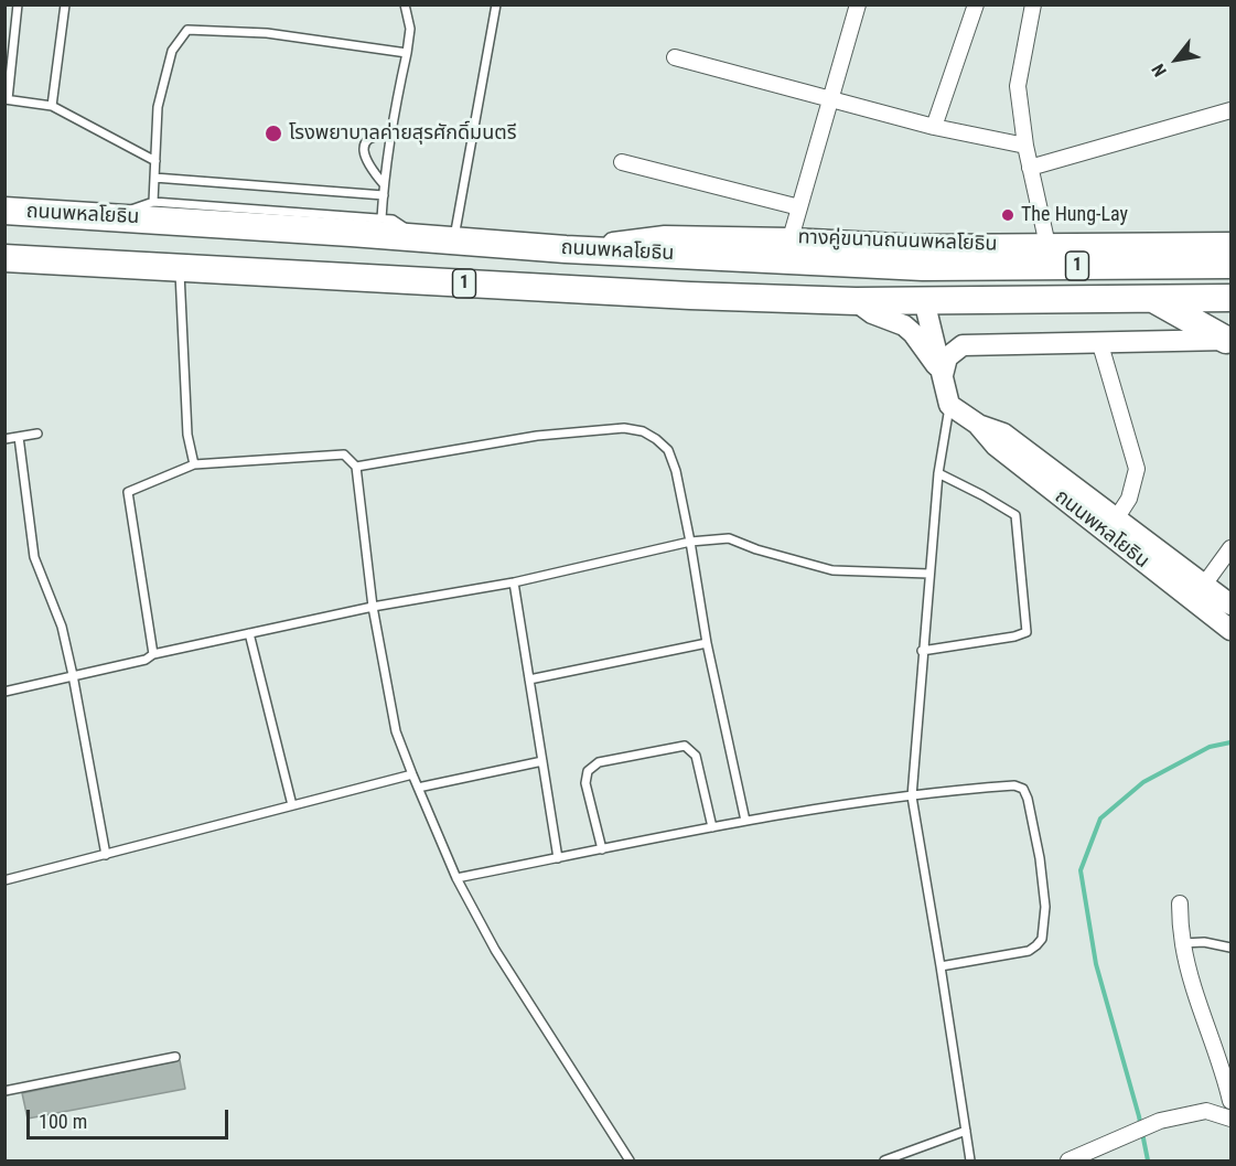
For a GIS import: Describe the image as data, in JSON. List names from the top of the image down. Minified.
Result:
{"streets":{"highway":["ถนนพหลโยธิน","1"],"main road":["ทางคู่ขนานถนนพหลโยธิน"]},"crossings":[["ถนนพหลโยธิน","ทางคู่ขนานถนนพหลโยธิน"]],"places":["โรงพยาบาลค่ายสุรศักดิ์มนตรี","The Hung-Lay"],"scale_bar":"100 m","north":"bottom left"}
